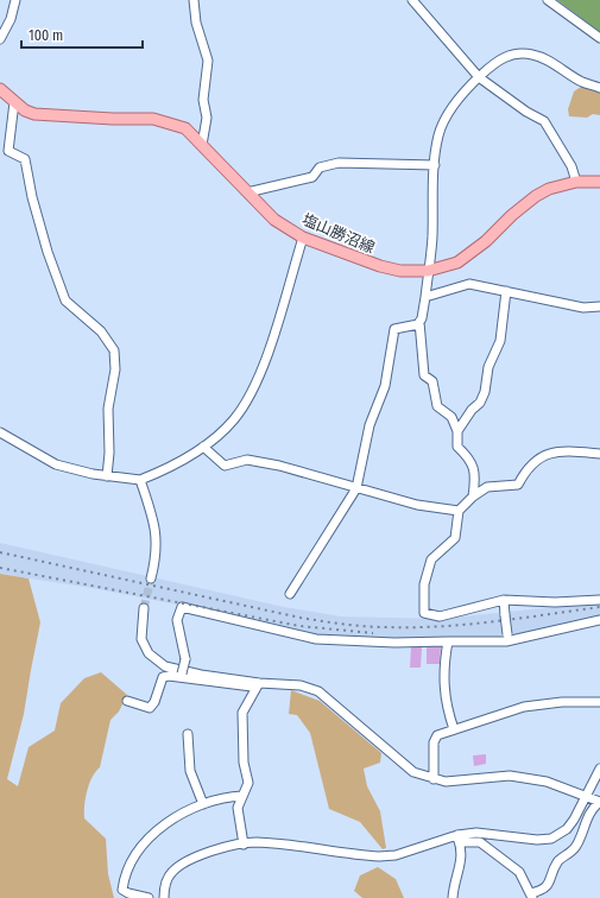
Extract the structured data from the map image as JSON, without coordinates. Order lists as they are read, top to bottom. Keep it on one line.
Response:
{"streets":{"main road":["塩山勝沼線"]},"scale_bar":"100 m"}
